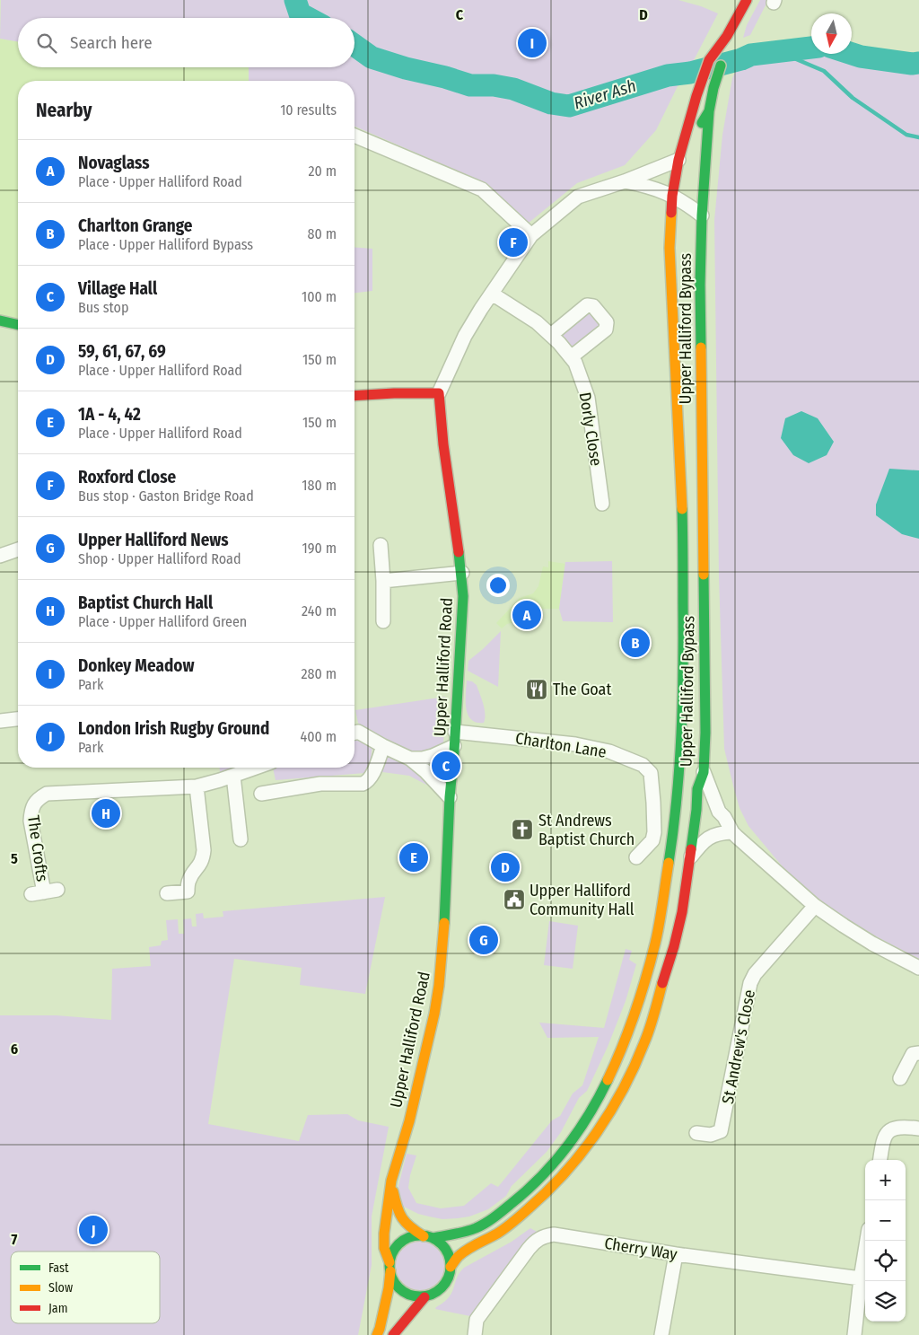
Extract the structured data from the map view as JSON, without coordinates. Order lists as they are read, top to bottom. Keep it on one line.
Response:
{"streets":{"main road":["Upper Halliford Bypass","Upper Halliford Road"],"street":["Dorly Close","Charlton Lane","The Crofts","St Andrew's Close","Cherry Way"]},"crossings":[["Upper Halliford Bypass","Upper Halliford Road"],["Upper Halliford Road","Charlton Lane"]],"water":["River Ash"],"places":{"restaurant":["The Goat"],"church":["St Andrews Baptist Church"],"public building":["Upper Halliford Community Hall"]},"legend":["Fast","Slow","Jam"],"north":"bottom","page":{"search":"Search here","pins":["I","F","A","B","C","H","E","D","G","J"],"heading":["Nearby","10 results"],"list":[{"mark":"A","name":"Novaglass","note":"Place · Upper Halliford Road","value":"20 m"},{"mark":"B","name":"Charlton Grange","note":"Place · Upper Halliford Bypass","value":"80 m"},{"mark":"C","name":"Village Hall","note":"Bus stop","value":"100 m"},{"mark":"D","name":"59, 61, 67, 69","note":"Place · Upper Halliford Road","value":"150 m"},{"mark":"E","name":"1A - 4, 42","note":"Place · Upper Halliford Road","value":"150 m"},{"mark":"F","name":"Roxford Close","note":"Bus stop · Gaston Bridge Road","value":"180 m"},{"mark":"G","name":"Upper Halliford News","note":"Shop · Upper Halliford Road","value":"190 m"},{"mark":"H","name":"Baptist Church Hall","note":"Place · Upper Halliford Green","value":"240 m"},{"mark":"I","name":"Donkey Meadow","note":"Park","value":"280 m"},{"mark":"J","name":"London Irish Rugby Ground","note":"Park","value":"400 m"}],"map_buttons":["+","−"]},"grid":{"columns":["C","D"],"rows":["5","6","7"]}}
